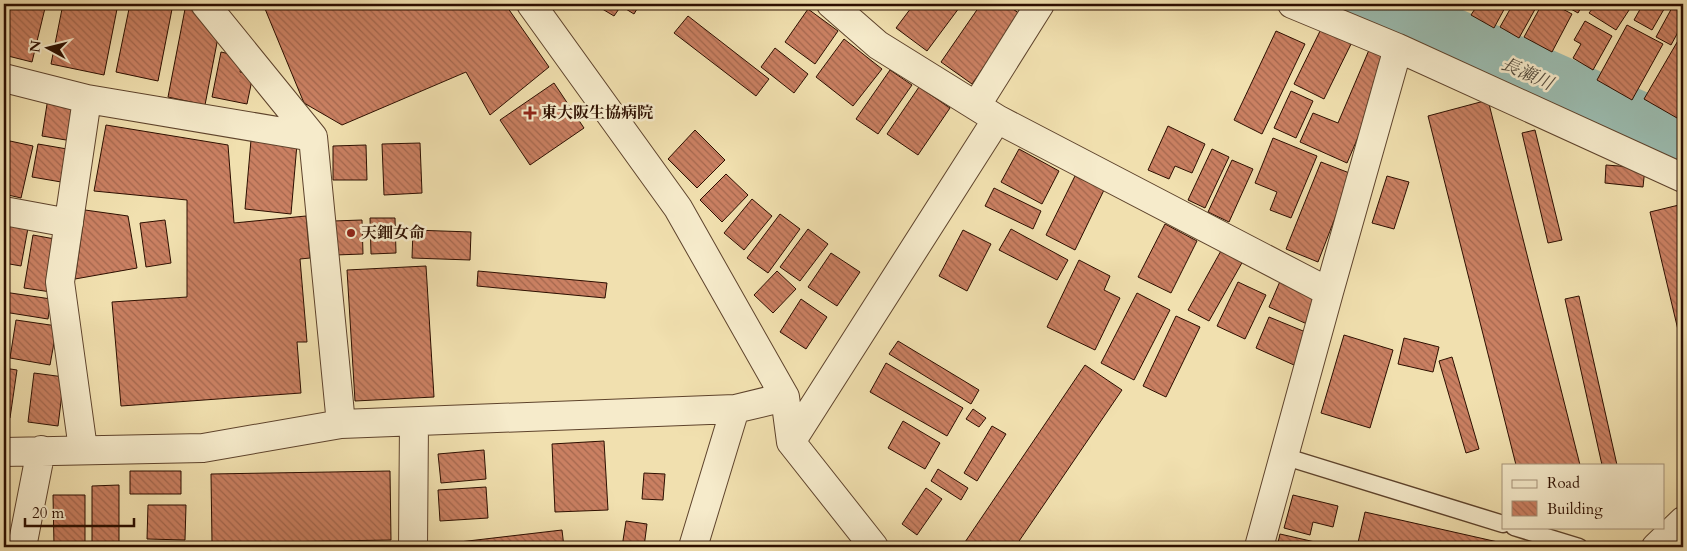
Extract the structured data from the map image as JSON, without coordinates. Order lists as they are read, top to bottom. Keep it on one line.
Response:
{"water":["長瀬川"],"places":{"health":["東大阪生協病院"],"other":["天鈿女命"]},"legend":["Road","Building"],"scale_bar":"20 m","north":"left"}
